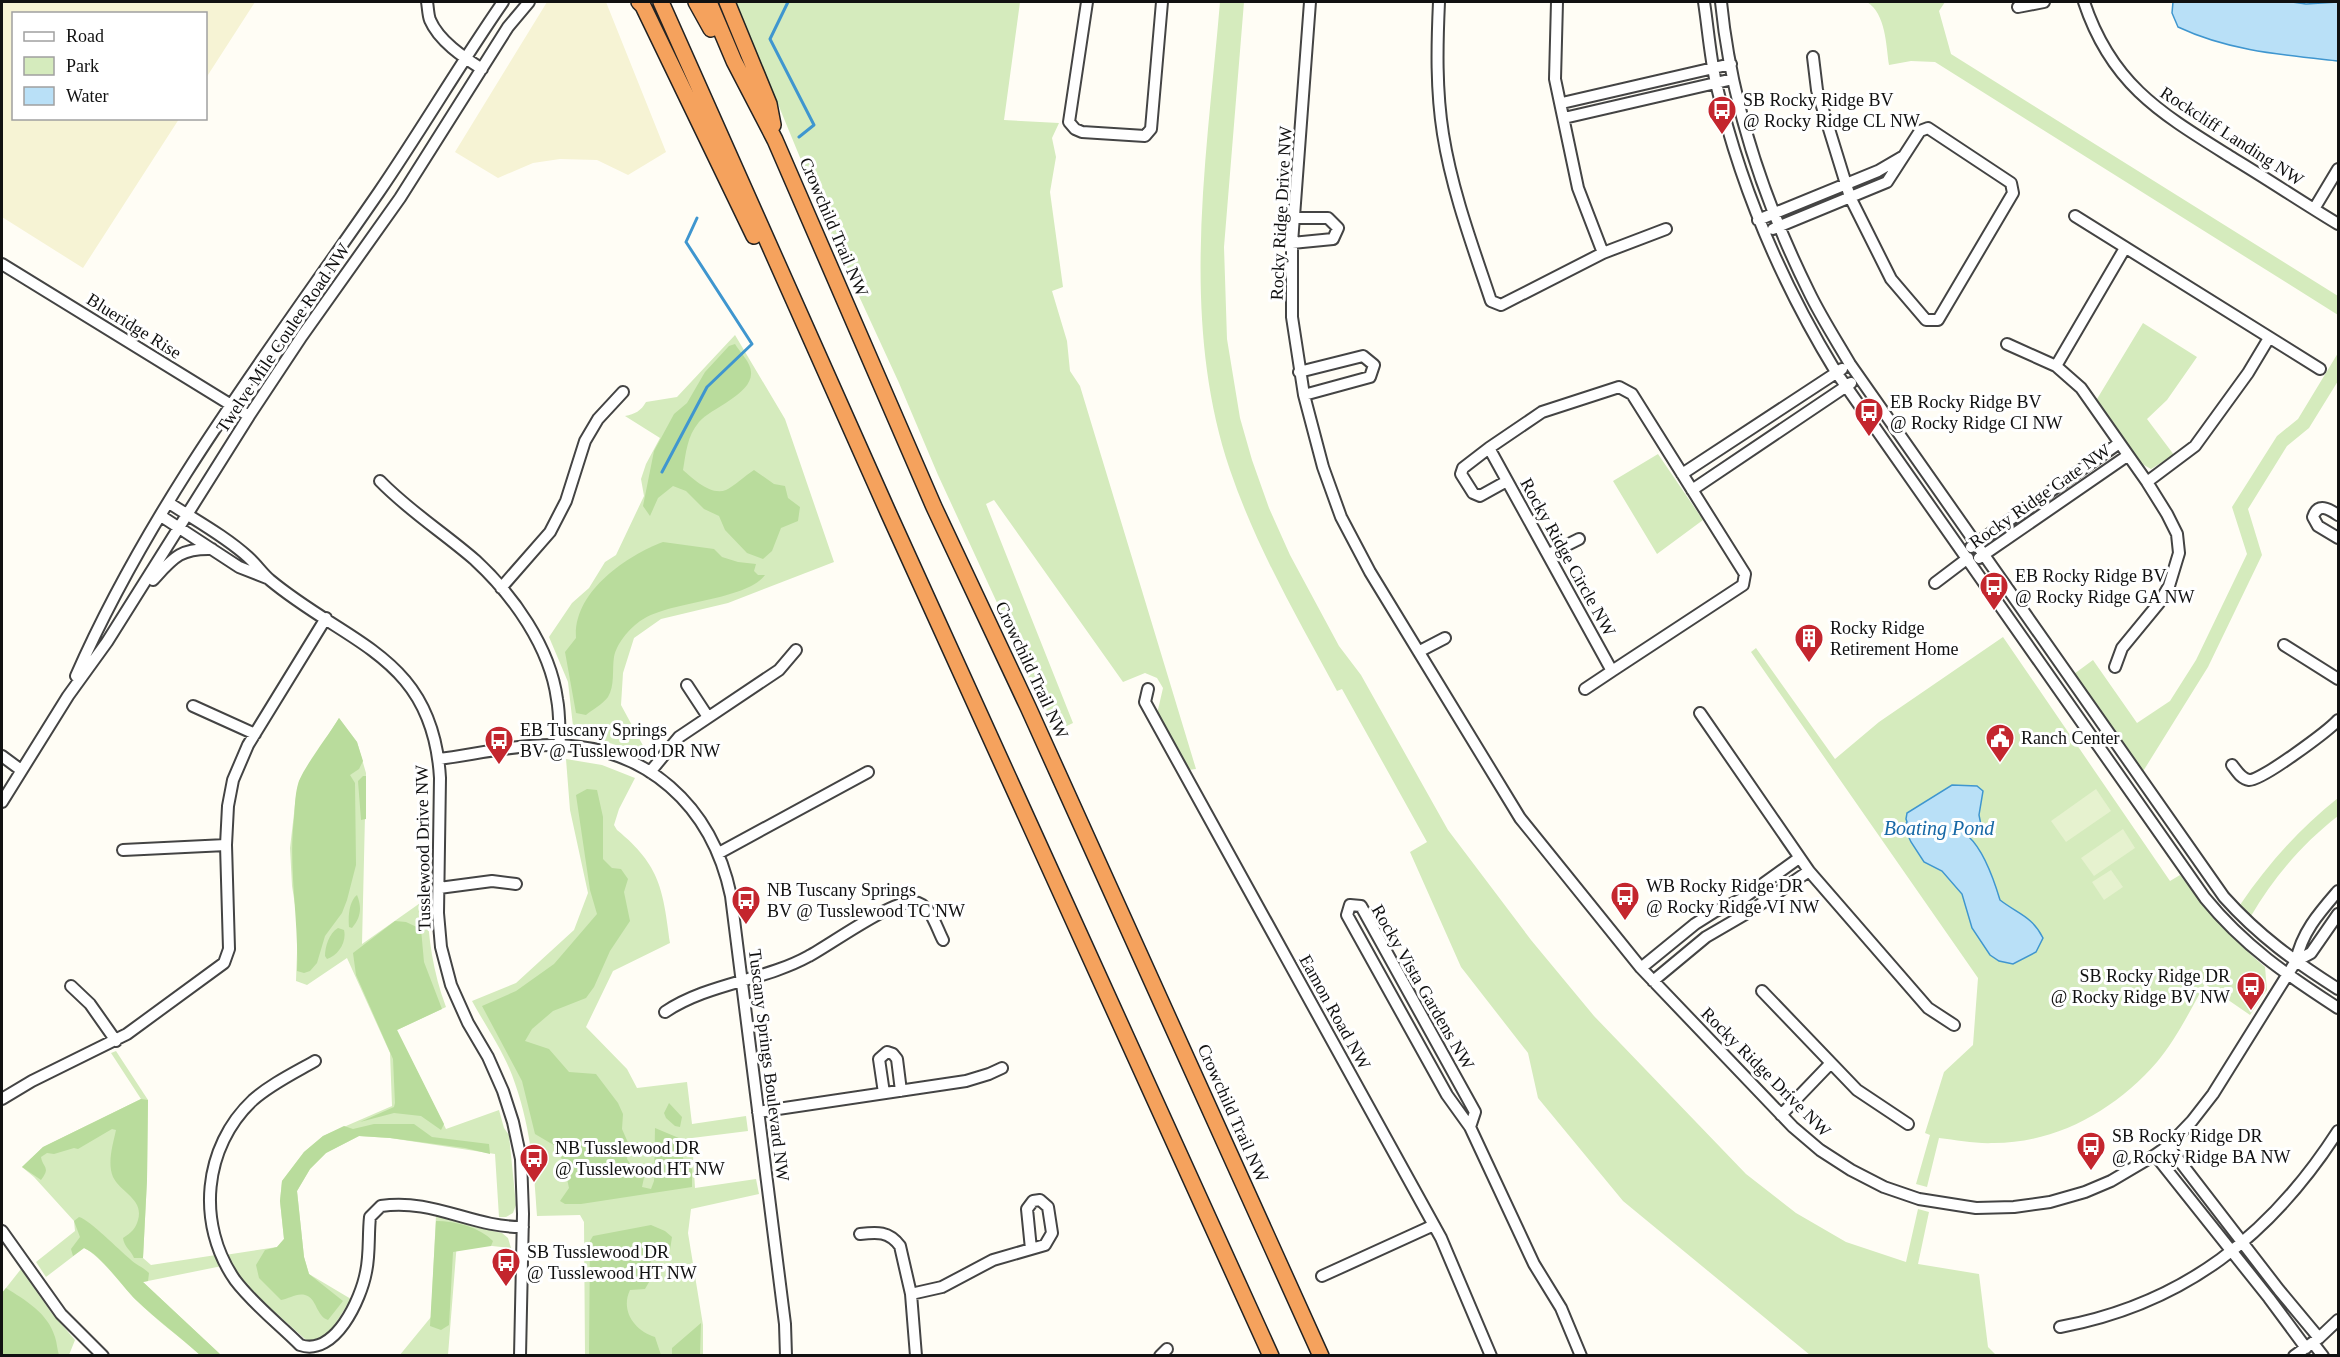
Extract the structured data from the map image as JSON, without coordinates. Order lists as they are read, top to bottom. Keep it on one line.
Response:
{"streets":{"highway":["Crowchild Trail NW"],"street":["Rockcliff Landing NW","Rocky Ridge Drive NW","Blueridge Rise","Twelve Mile Coulee Road NW","Rocky Ridge Gate NW","Rocky Ridge Circle NW","Tusslewood Drive NW","Rocky Vista Gardens NW","Eamon Road NW","Tuscany Springs Boulevard NW"]},"crossings":[["Blueridge Rise","Twelve Mile Coulee Road NW"],["Twelve Mile Coulee Road NW","Tusslewood Drive NW"],["Tusslewood Drive NW","Tuscany Springs Boulevard NW"]],"water":["Boating Pond"],"places":{"bus stop":["SB Rocky Ridge BV @ Rocky Ridge CL NW","EB Rocky Ridge BV @ Rocky Ridge CI NW","EB Rocky Ridge BV @ Rocky Ridge GA NW","EB Tuscany Springs BV @ Tusslewood DR NW","WB Rocky Ridge DR @ Rocky Ridge VI NW","NB Tuscany Springs BV @ Tusslewood TC NW","SB Rocky Ridge DR @ Rocky Ridge BV NW","SB Rocky Ridge DR @ Rocky Ridge BA NW","NB Tusslewood DR @ Tusslewood HT NW","SB Tusslewood DR @ Tusslewood HT NW"],"building":["Rocky Ridge Retirement Home"],"public building":["Ranch Center"]},"legend":["Road","Park","Water"]}
